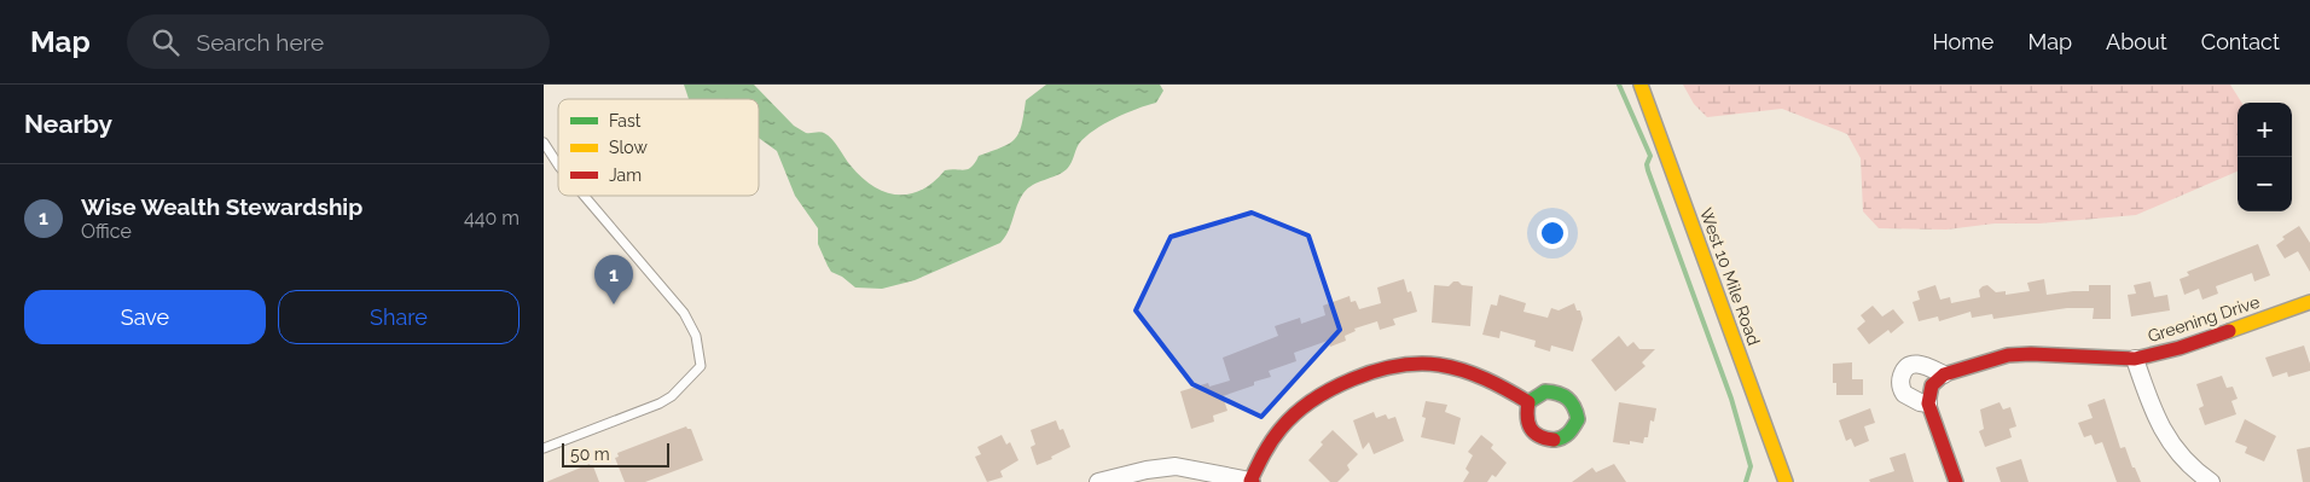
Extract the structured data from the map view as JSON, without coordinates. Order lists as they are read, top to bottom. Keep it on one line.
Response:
{"streets":{"street":["West 10 Mile Road","Greening Drive"]},"legend":["Fast","Slow","Jam"],"scale_bar":"50 m","page":{"header":"Map","search":"Search here","nav":["Home","Map","About","Contact"],"heading":"Nearby","map_buttons":["+","−"],"list":[{"mark":"1","name":"Wise Wealth Stewardship","note":"Office","value":"440 m"}],"pins":"1","buttons":["Save","Share"],"scale":"50 m"}}
